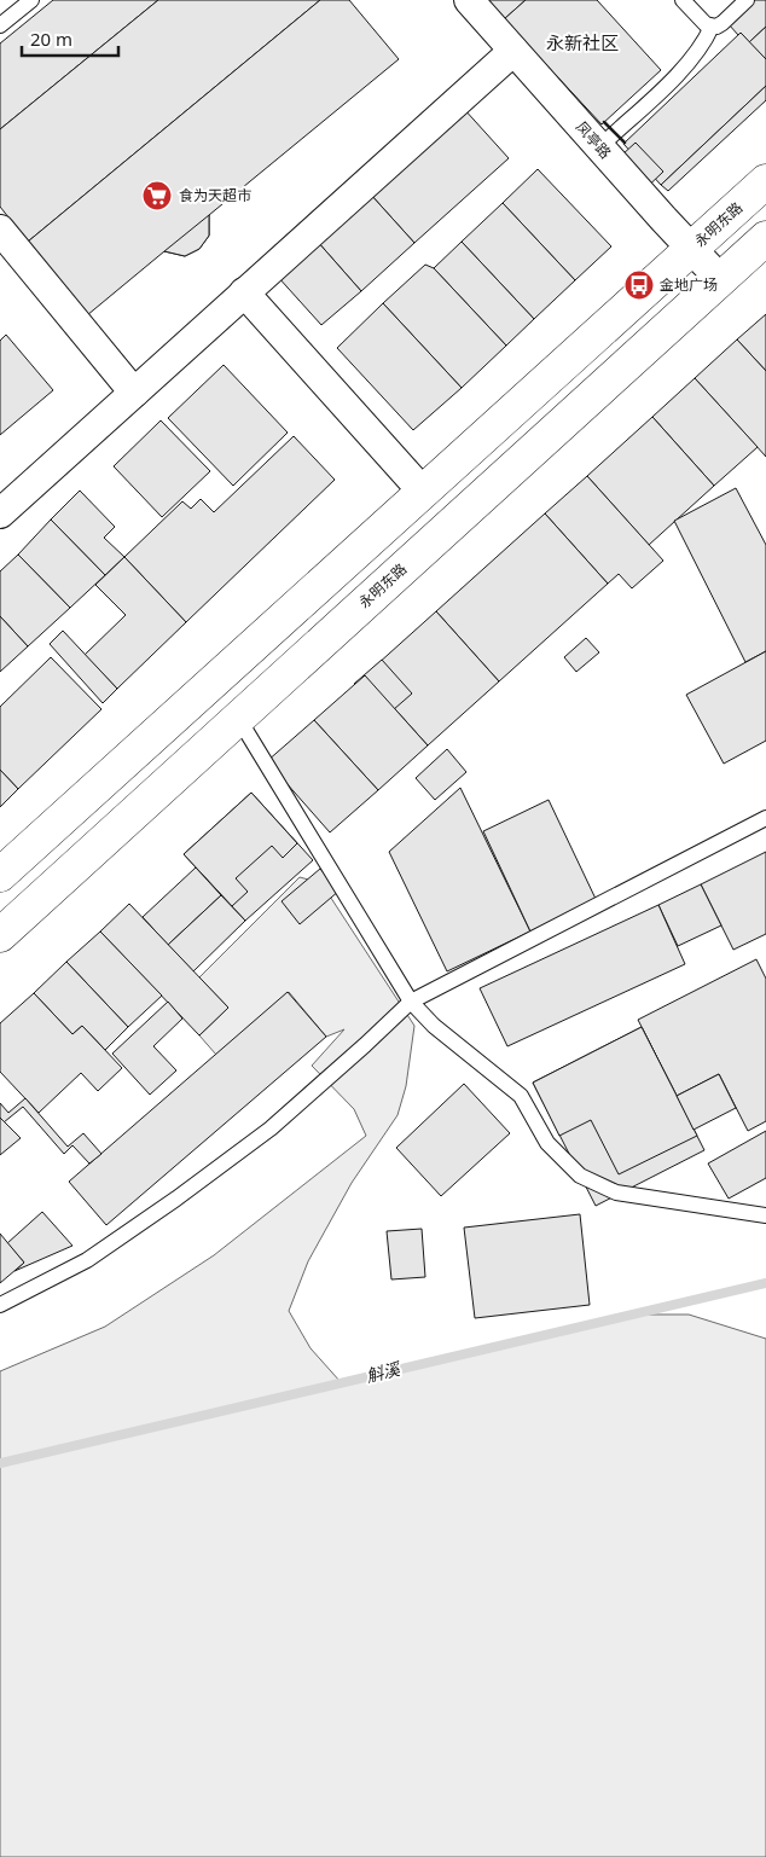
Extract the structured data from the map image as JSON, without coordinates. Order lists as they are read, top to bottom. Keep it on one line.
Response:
{"streets":{"main road":["永明东路"],"street":["凤亭路"]},"crossings":[["凤亭路","永明东路"]],"districts":["永新社区"],"water":["斛溪"],"places":{"supermarket":["食为天超市"],"bus stop":["金地广场"]},"scale_bar":"20 m"}
